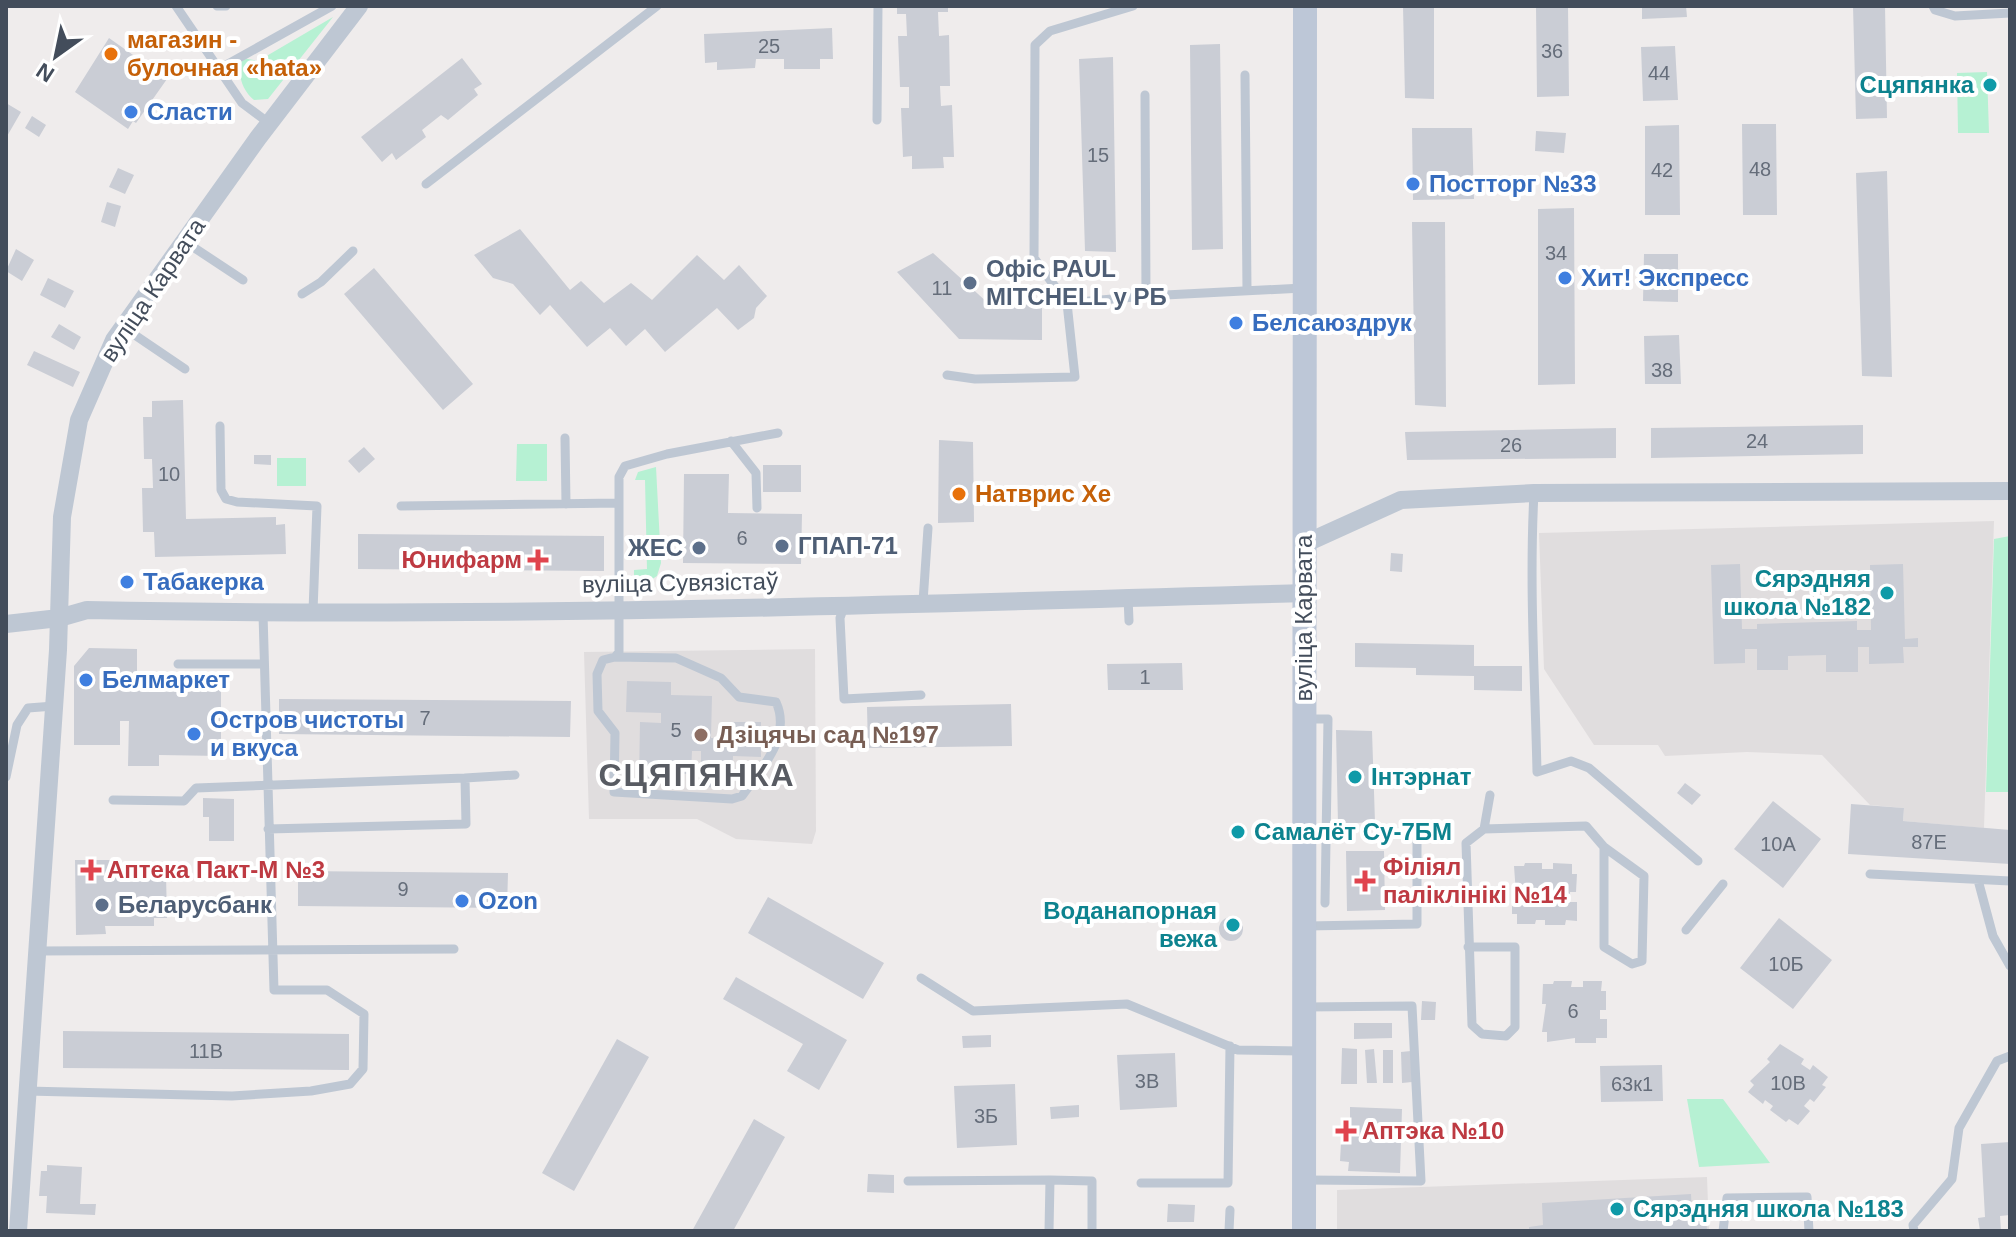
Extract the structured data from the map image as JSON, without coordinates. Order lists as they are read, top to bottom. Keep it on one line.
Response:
{"streets":{"street":["вуліца Карвата","вуліца Сувязістаў"]},"crossings":[["вуліца Карвата","вуліца Сувязістаў"]],"districts":["СЦЯПЯНКА"],"places":{"other":["магазин - булочная «hata»","Сцяпянка","Сласти","Постторг №33","Хит! Экспресс","Офіс PAUL MITCHELL у РБ","Белсаюздрук","Натврис Хе","ГПАП-71","ЖЕС","Табакерка","Сярэдняя школа №182","Белмаркет","Остров чистоты и вкуса","Дзіцячы сад №197","Інтэрнат","Самалёт Су-7БМ","Ozon","Беларусбанк","Воданапорная вежа","Сярэдняя школа №183"],"health":["Юнифарм","Аптека Пакт-М №3","Філіял паліклінікі №14","Аптэка №10"]},"house_numbers":["25","36","44","15","48","42","34","11","38","24","26","10","6","1","7","5","87Е","10А","9","10Б","6","11В","3В","10В","63к1","3Б"],"north":"bottom left"}
